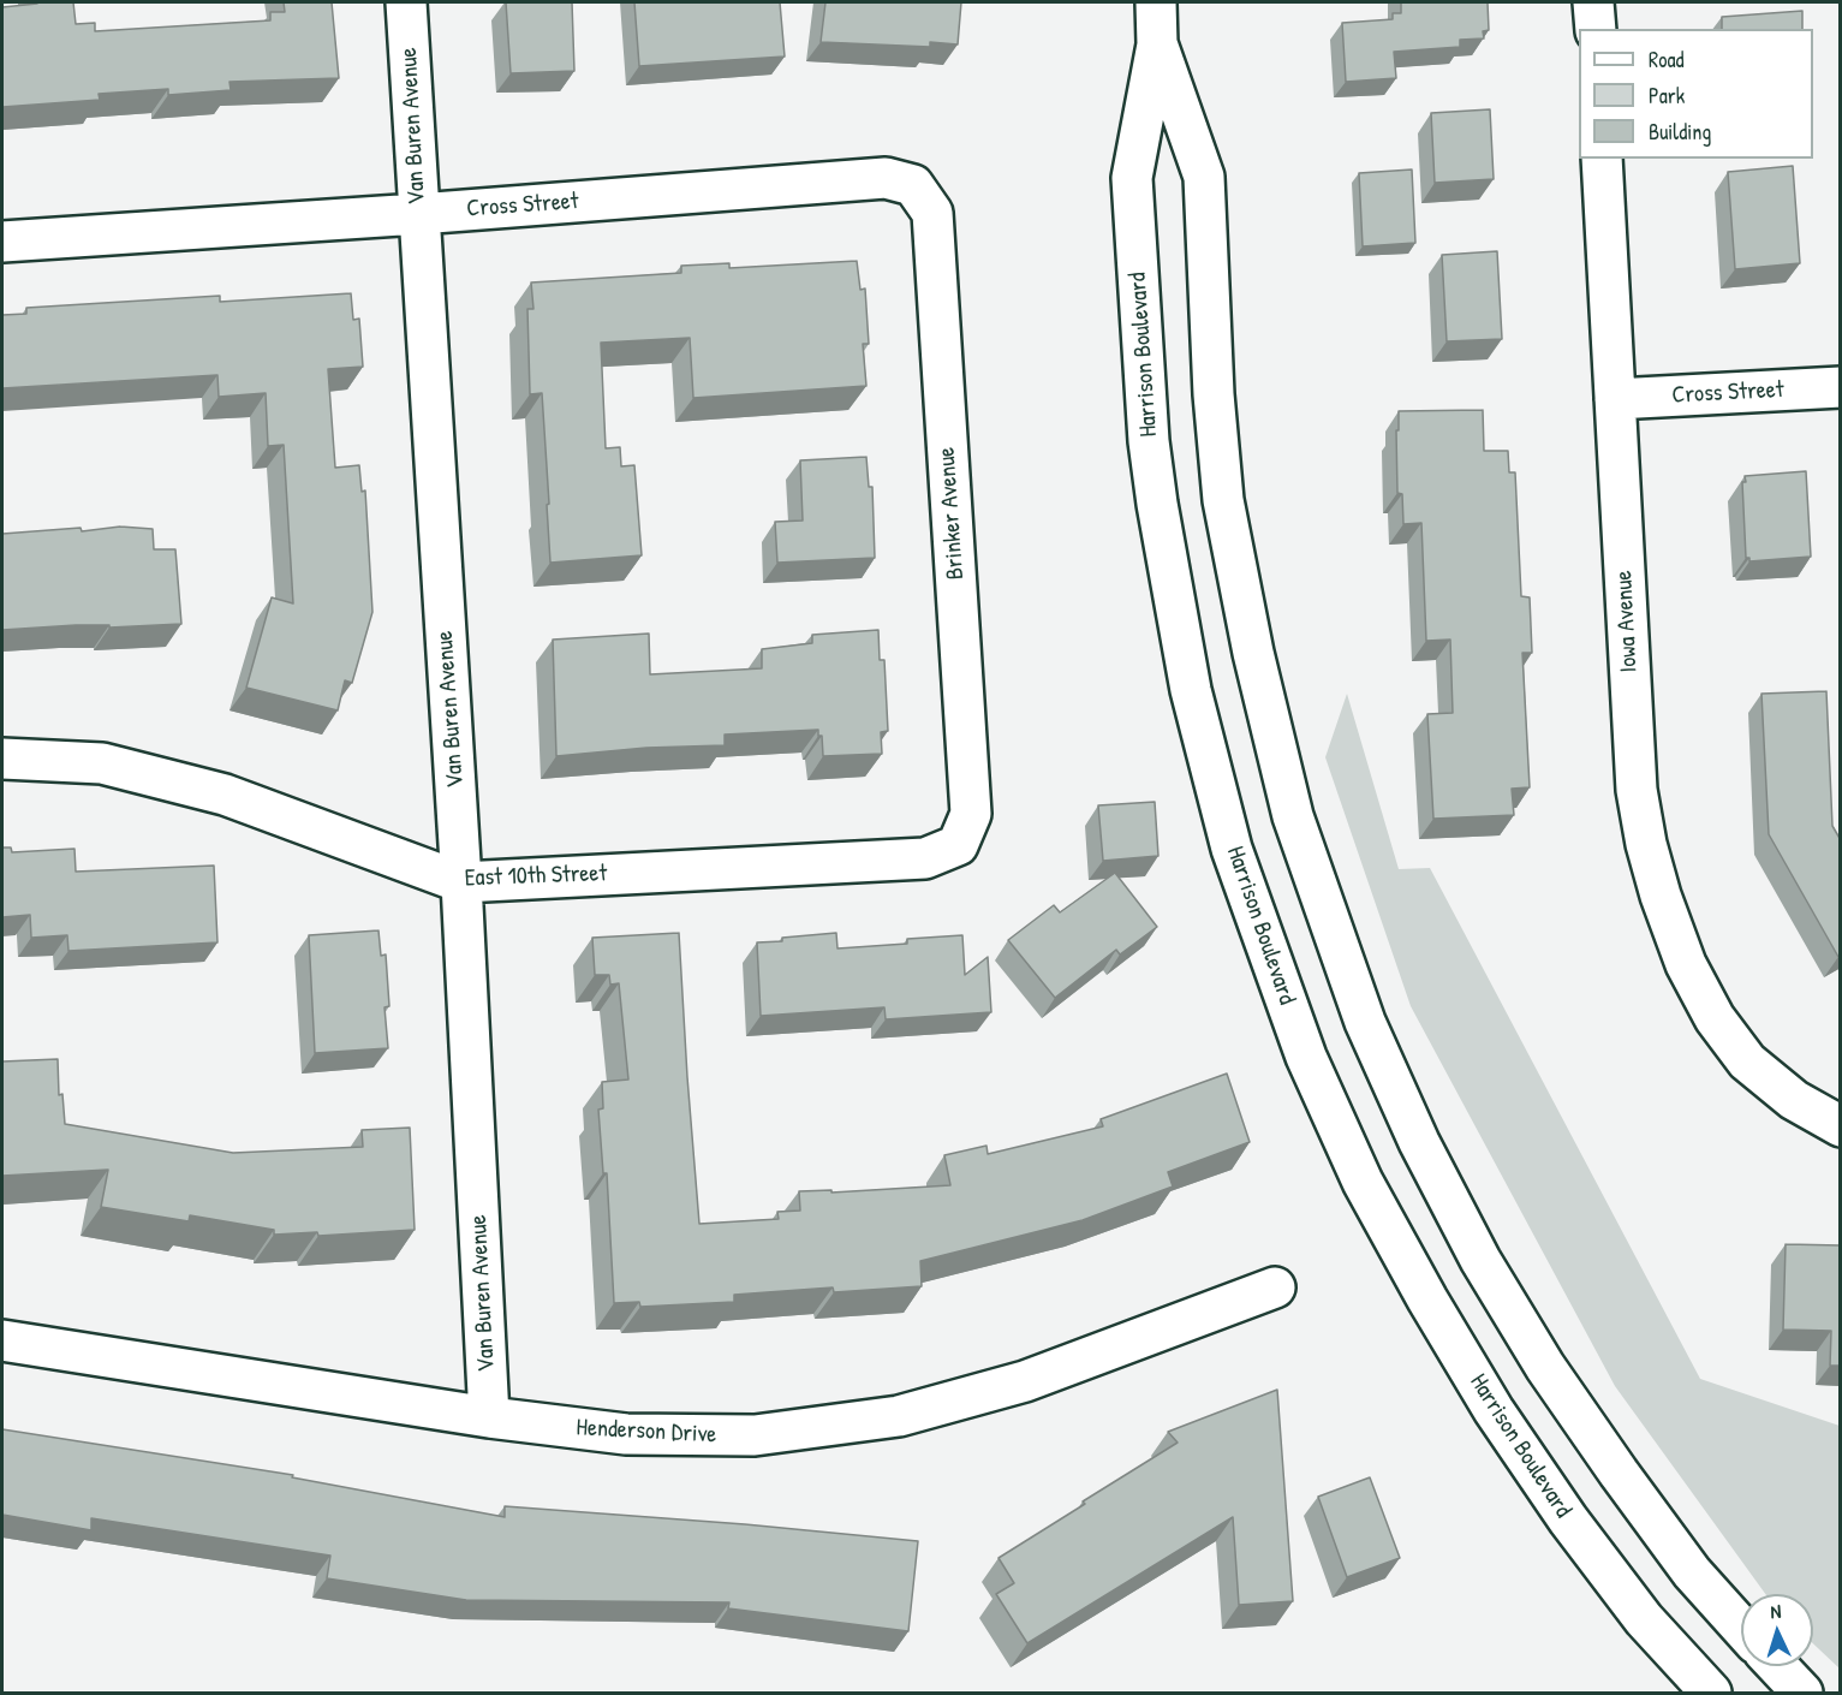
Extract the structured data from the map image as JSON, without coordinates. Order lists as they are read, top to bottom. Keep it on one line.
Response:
{"streets":{"street":["Van Buren Avenue","Cross Street","Harrison Boulevard","Brinker Avenue","Iowa Avenue","East 10th Street","Henderson Drive"]},"crossings":[["Van Buren Avenue","Cross Street"],["Van Buren Avenue","East 10th Street"],["Van Buren Avenue","Henderson Drive"],["Cross Street","Brinker Avenue"],["Cross Street","Iowa Avenue"],["Brinker Avenue","East 10th Street"]],"legend":["Road","Park","Building"],"north":"top"}
